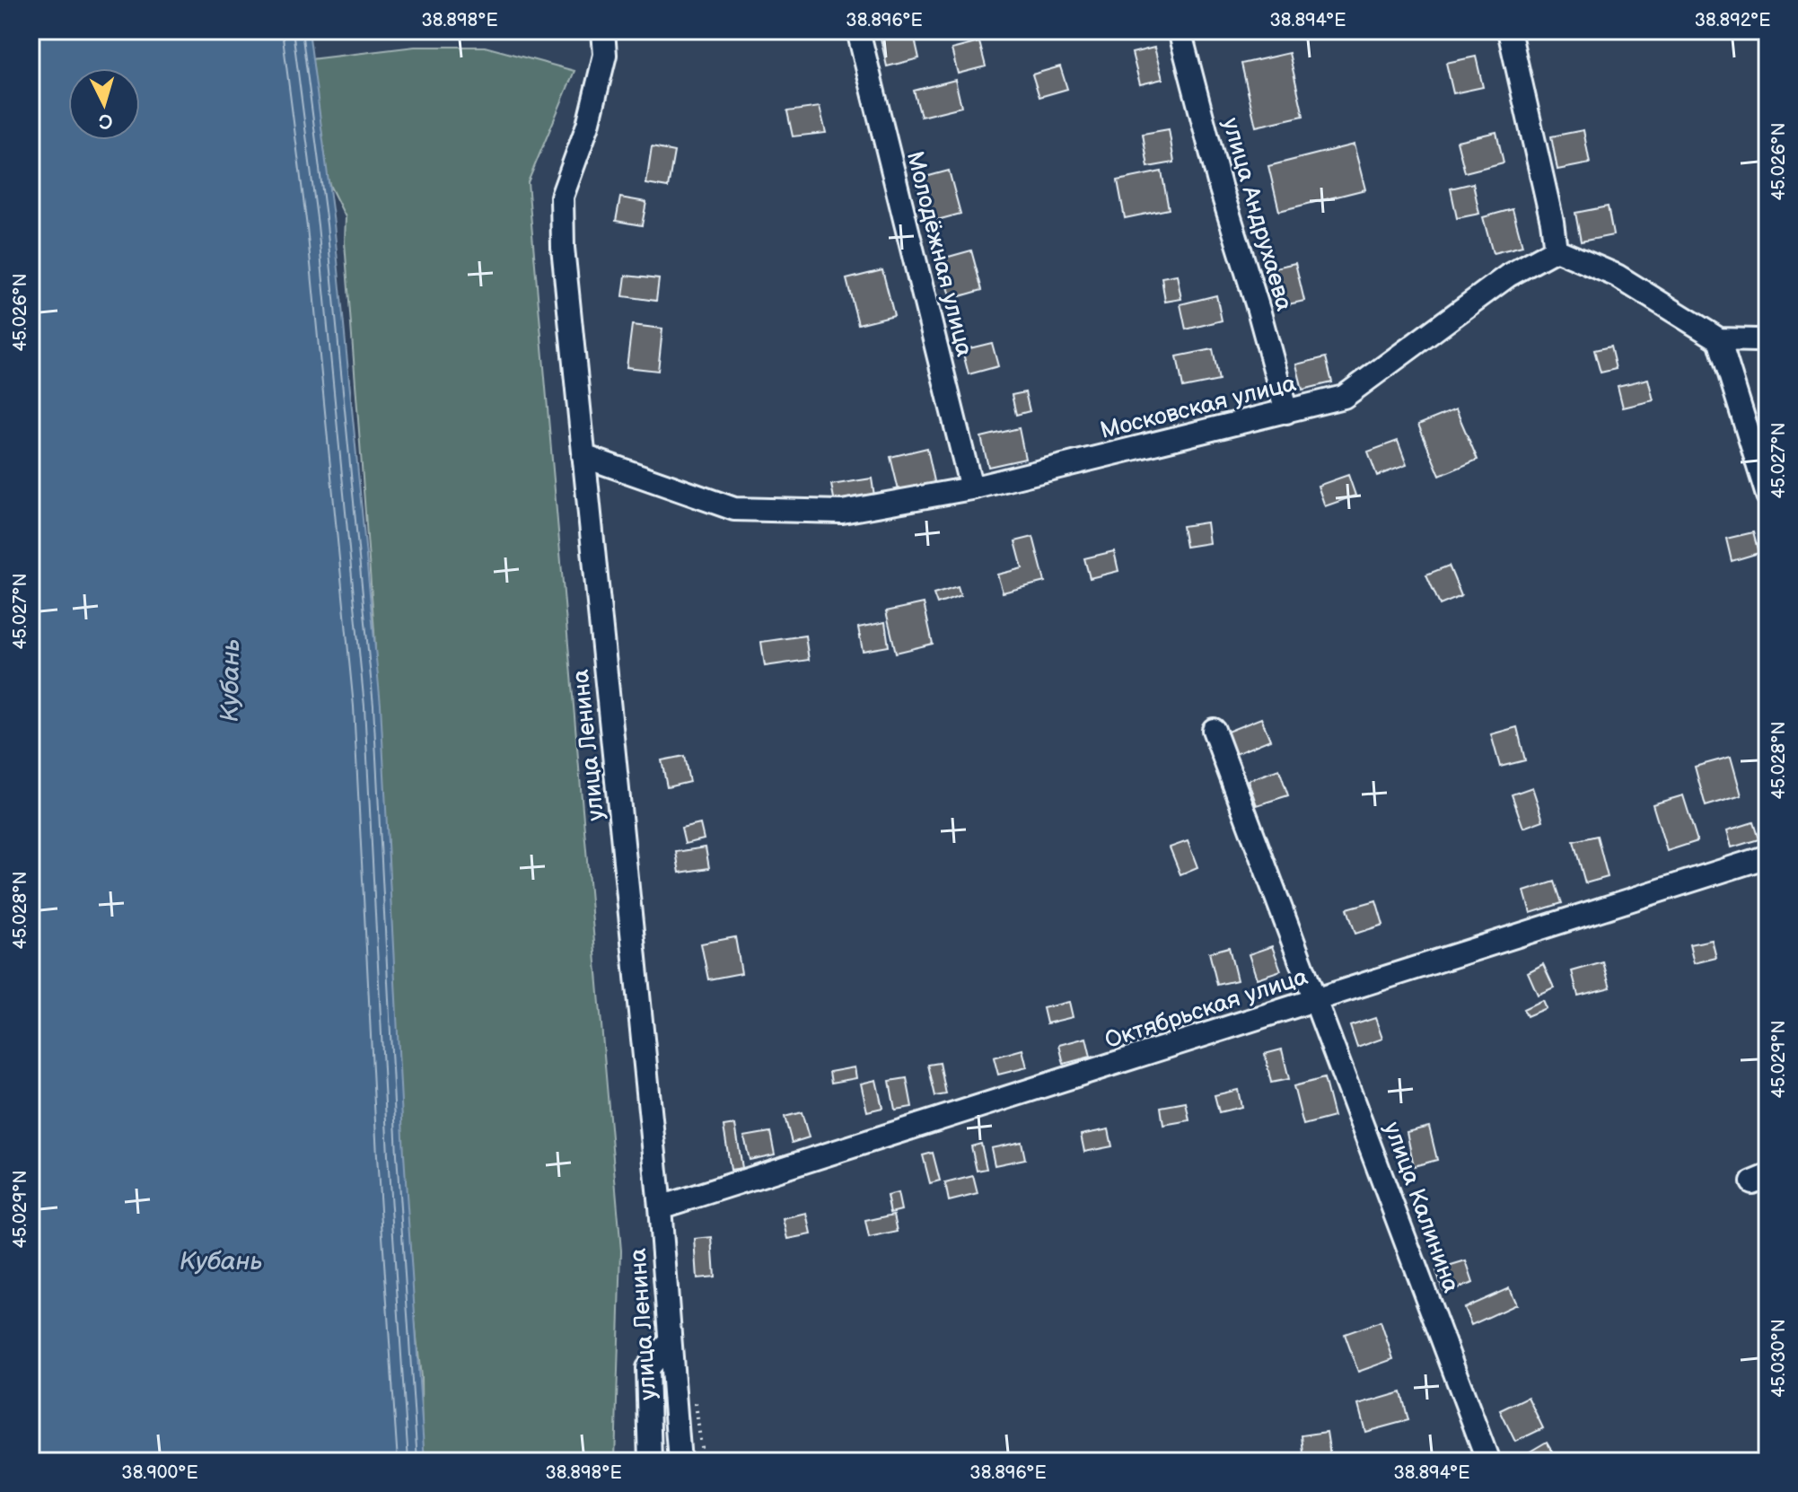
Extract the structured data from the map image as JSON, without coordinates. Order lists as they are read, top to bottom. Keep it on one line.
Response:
{"streets":{"street":["улица Андрухаева","Молодёжная улица","Московская улица","улица Ленина","Октябрьская улица","улица Калинина"]},"crossings":[["улица Андрухаева","Московская улица"],["Молодёжная улица","Московская улица"],["Московская улица","улица Ленина"],["улица Ленина","Октябрьская улица"],["Октябрьская улица","улица Калинина"]],"water":["Кубань"],"north":"bottom","coordinates":["38.898°E","38.896°E","38.894°E","38.892°E","45.026°N","45.027°N","45.028°N","45.029°N","45.030°N","38.900°E"]}
